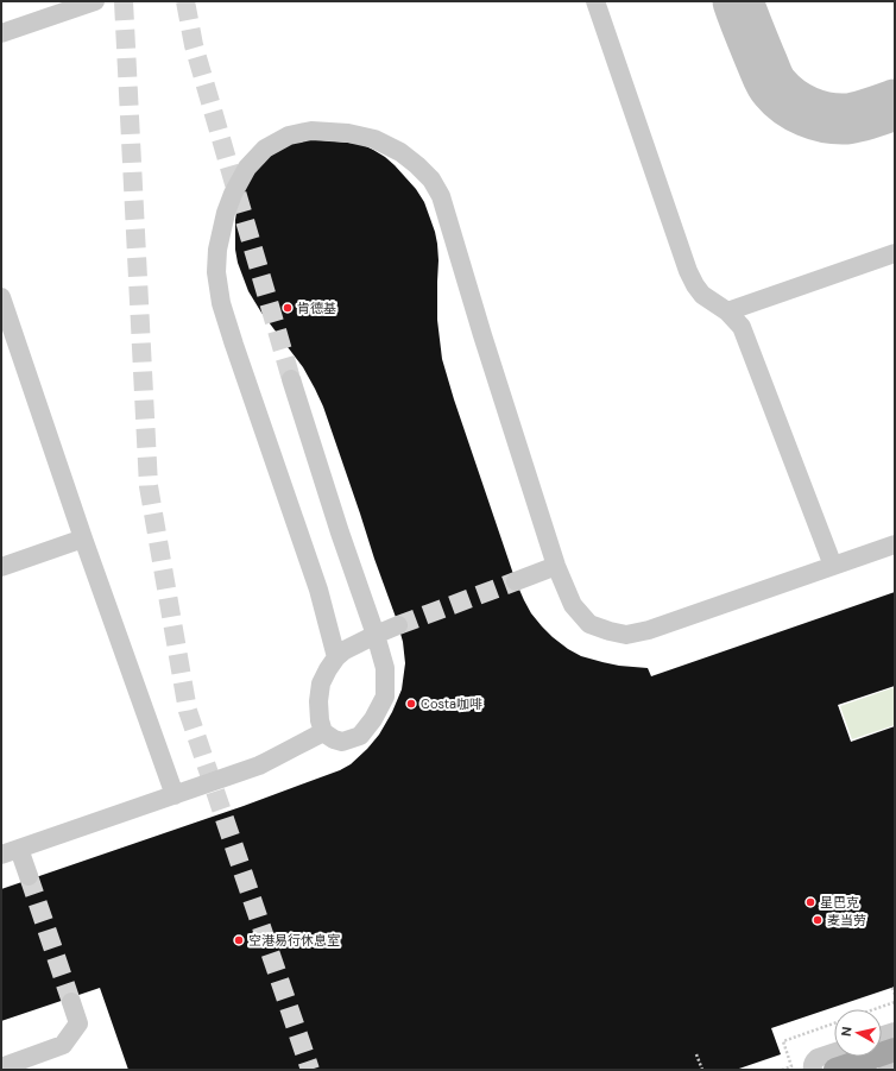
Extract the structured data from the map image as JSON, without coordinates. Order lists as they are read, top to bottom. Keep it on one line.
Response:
{"places":["肯德基","Costa咖啡","星巴克","麦当劳","空港易行休息室"],"north":"left"}
